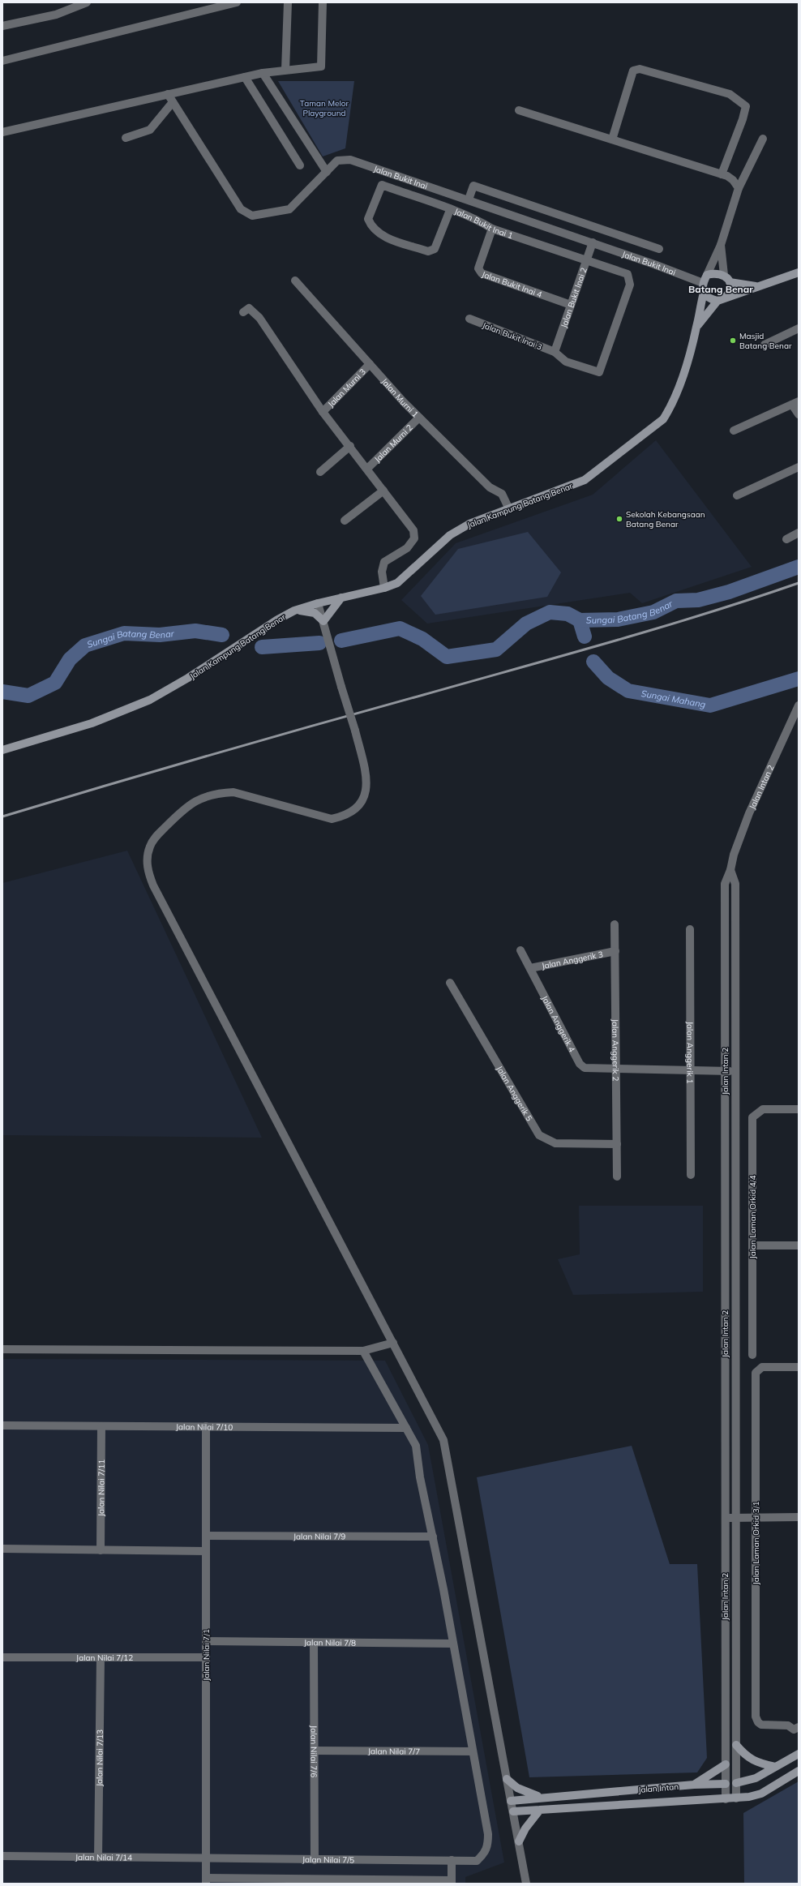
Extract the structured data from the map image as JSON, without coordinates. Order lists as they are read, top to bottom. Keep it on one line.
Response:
{"streets":{"street":["Jalan Bukit Inai","Jalan Bukit Inai 1","Jalan Bukit Inai 4","Jalan Bukit Inai 2","Jalan Bukit Inai 3","Jalan Murni 3","Jalan Murni 1","Jalan Murni 2","Jalan Kampung Batang Benar","Jalan Intan 2","Jalan Anggerik 3","Jalan Anggerik 4","Jalan Anggerik 2","Jalan Anggerik 1","Jalan Anggerik 5","Jalan Laman Orkid 4/4","Jalan Nilai 7/10","Jalan Nilai 7/11","Jalan Nilai 7/9","Jalan Laman Orkid 3/1","Jalan Nilai 7/8","Jalan Nilai 7/1","Jalan Nilai 7/12","Jalan Nilai 7/6","Jalan Nilai 7/7","Jalan Nilai 7/13","Jalan Intan","Jalan Nilai 7/14","Jalan Nilai 7/5"]},"crossings":[["Jalan Bukit Inai","Jalan Bukit Inai 2"],["Jalan Bukit Inai 1","Jalan Bukit Inai 4"],["Jalan Bukit Inai 1","Jalan Bukit Inai 2"],["Jalan Bukit Inai 1","Jalan Bukit Inai 3"],["Jalan Bukit Inai 4","Jalan Bukit Inai 2"],["Jalan Bukit Inai 2","Jalan Bukit Inai 3"],["Jalan Murni 3","Jalan Murni 1"],["Jalan Murni 1","Jalan Murni 2"],["Jalan Murni 1","Jalan Kampung Batang Benar"],["Jalan Intan 2","Jalan Anggerik 4"],["Jalan Intan 2","Jalan Intan"],["Jalan Anggerik 3","Jalan Anggerik 4"],["Jalan Anggerik 3","Jalan Anggerik 2"],["Jalan Anggerik 4","Jalan Anggerik 2"],["Jalan Anggerik 4","Jalan Anggerik 1"],["Jalan Anggerik 2","Jalan Anggerik 5"],["Jalan Nilai 7/10","Jalan Nilai 7/11"],["Jalan Nilai 7/10","Jalan Nilai 7/1"],["Jalan Nilai 7/9","Jalan Nilai 7/1"],["Jalan Nilai 7/8","Jalan Nilai 7/1"],["Jalan Nilai 7/8","Jalan Nilai 7/6"],["Jalan Nilai 7/1","Jalan Nilai 7/12"],["Jalan Nilai 7/1","Jalan Nilai 7/14"],["Jalan Nilai 7/1","Jalan Nilai 7/5"],["Jalan Nilai 7/12","Jalan Nilai 7/13"],["Jalan Nilai 7/6","Jalan Nilai 7/7"],["Jalan Nilai 7/6","Jalan Nilai 7/5"],["Jalan Nilai 7/7","Jalan Nilai 7/5"],["Jalan Nilai 7/13","Jalan Nilai 7/14"],["Jalan Nilai 7/14","Jalan Nilai 7/5"]],"districts":["Batang Benar"],"water":["Sungai Batang Benar","Sungai Mahang"],"parks":["Taman Melor Playground"],"places":["Masjid Batang Benar","Sekolah Kebangsaan Batang Benar"]}
